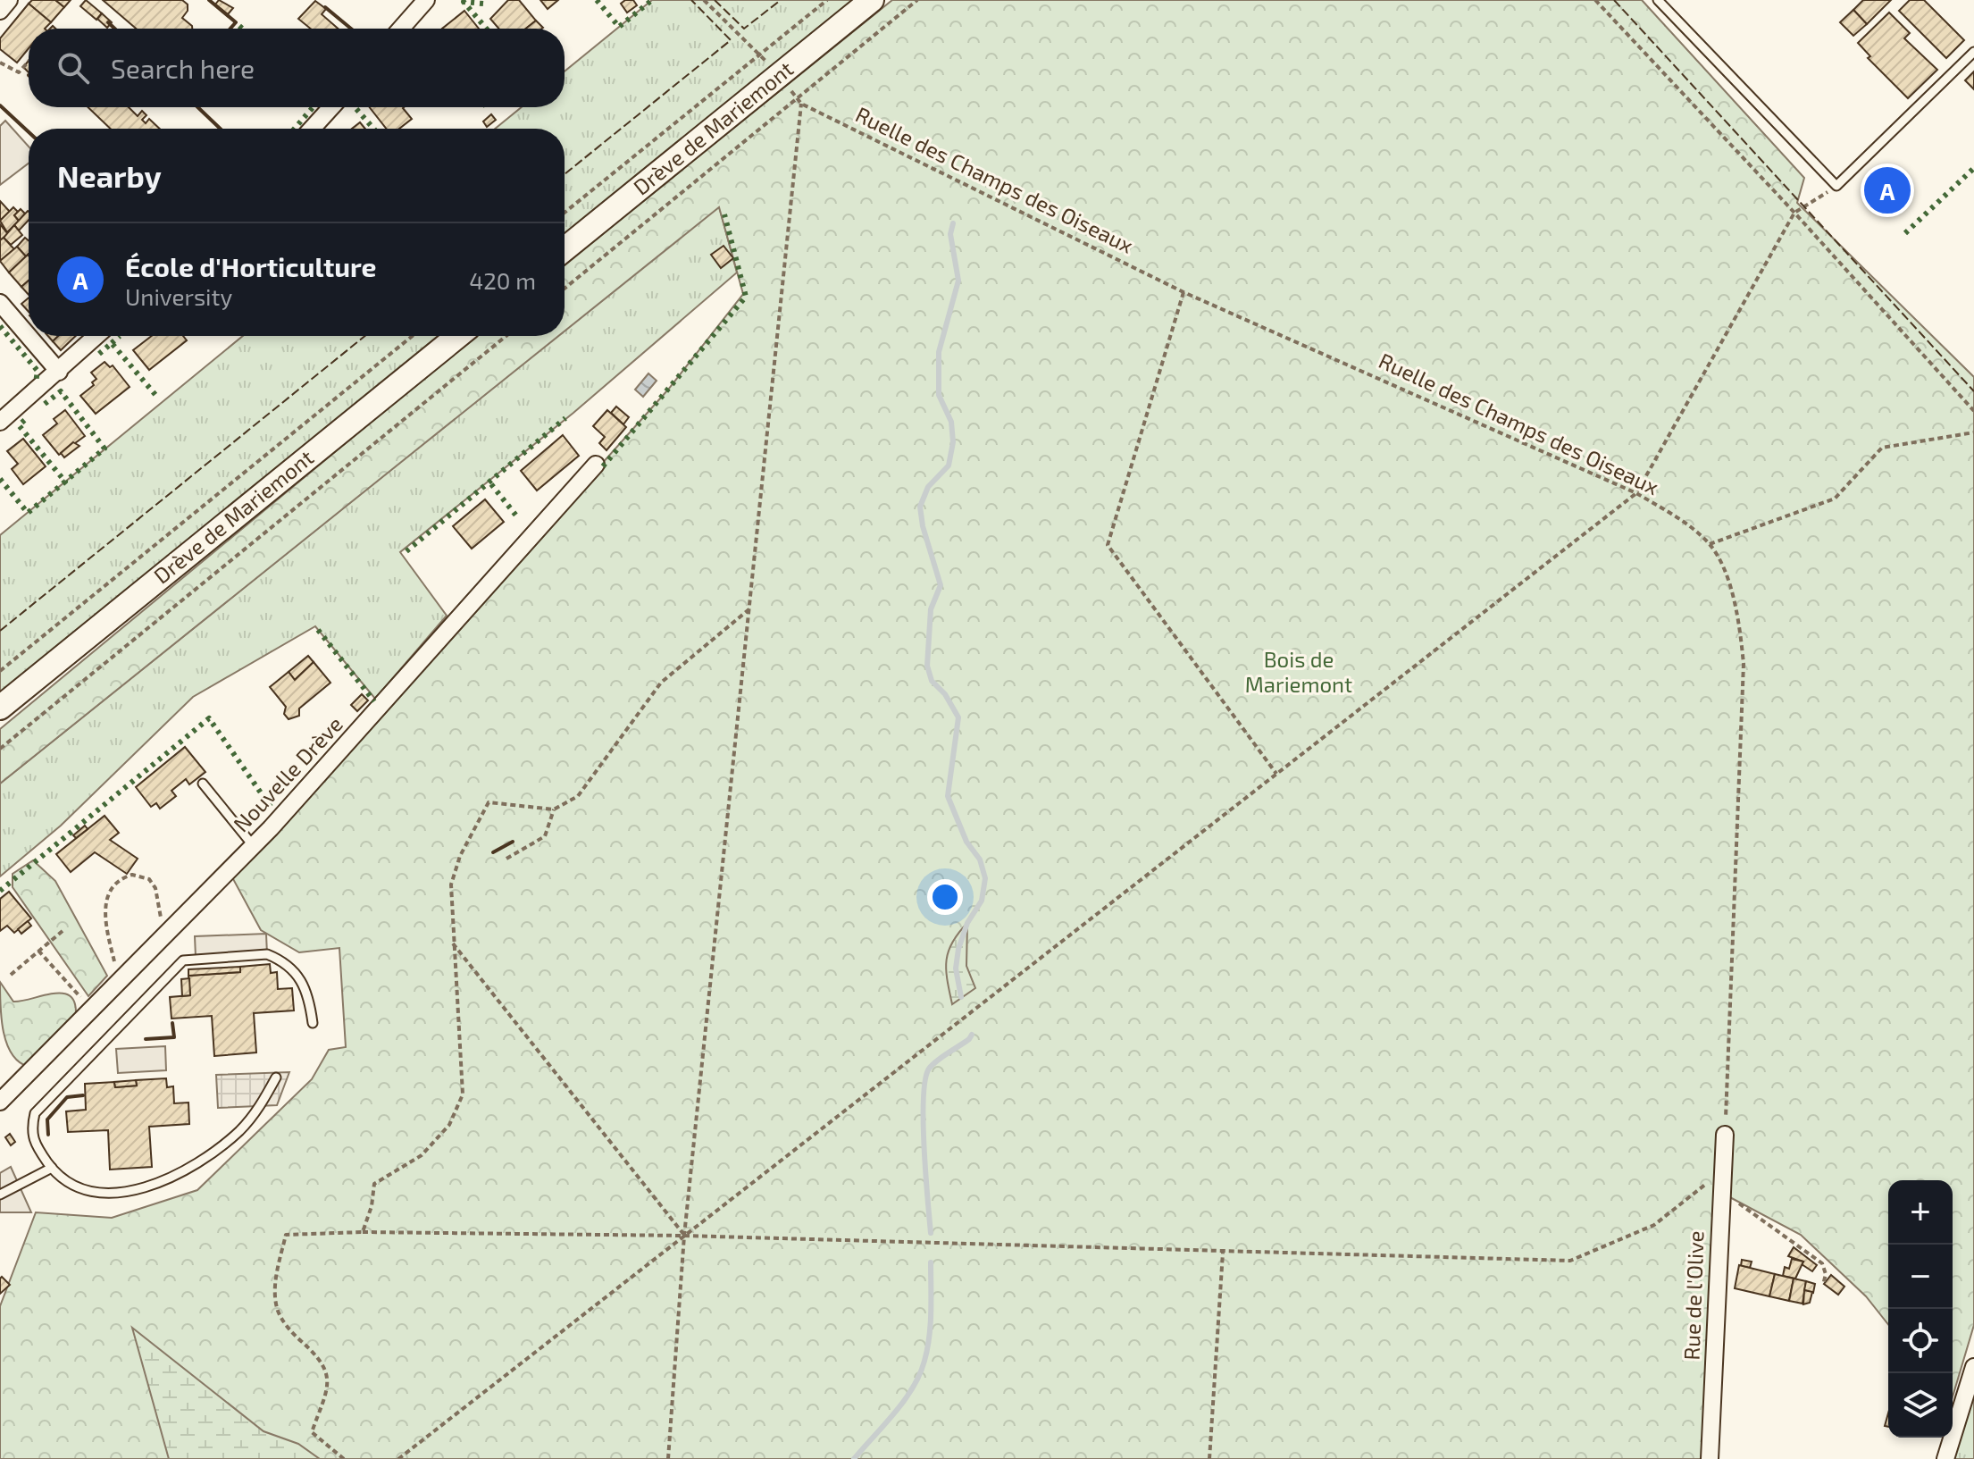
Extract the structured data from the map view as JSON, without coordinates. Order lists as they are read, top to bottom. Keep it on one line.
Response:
{"streets":{"street":["Drève de Mariemont","Nouvelle Drève","Rue de l'Olive"],"path":["Ruelle des Champs des Oiseaux"]},"crossings":[["Drève de Mariemont","Ruelle des Champs des Oiseaux"],["Ruelle des Champs des Oiseaux","Rue de l'Olive"]],"parks":["Bois de Mariemont"],"page":{"search":"Search here","heading":"Nearby","pins":"A","list":[{"mark":"A","name":"École d'Horticulture","note":"University","value":"420 m"}],"map_buttons":["+","−"]}}
